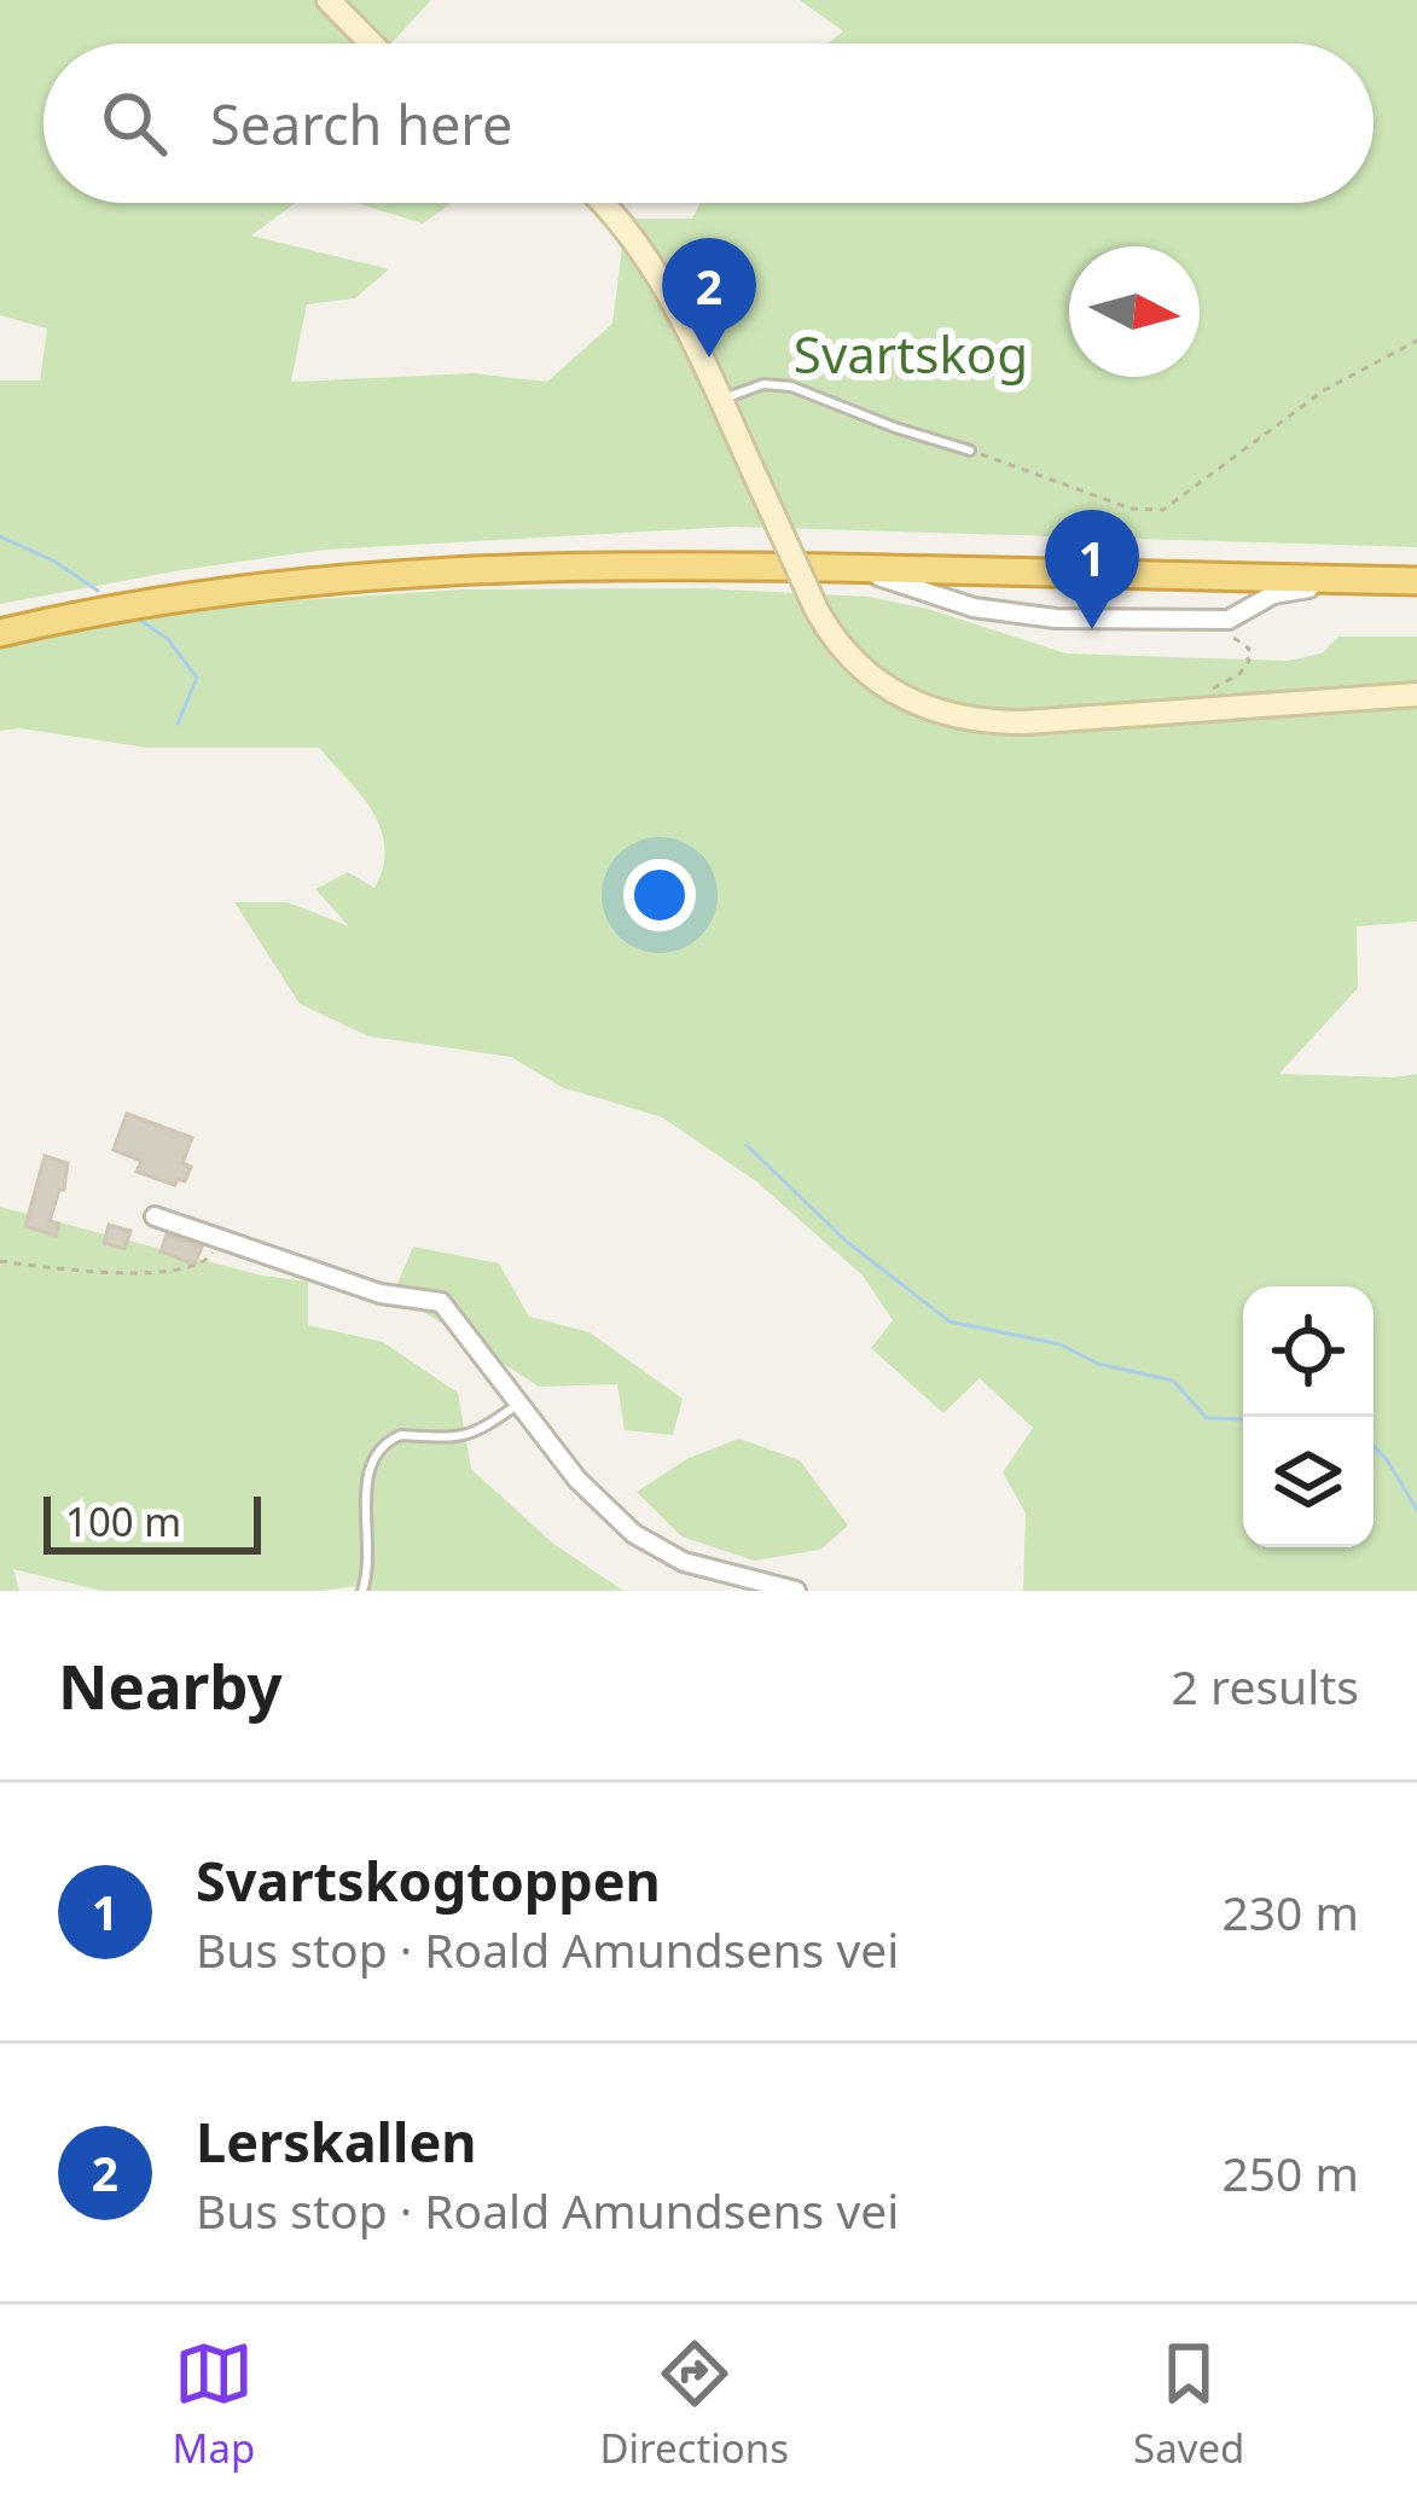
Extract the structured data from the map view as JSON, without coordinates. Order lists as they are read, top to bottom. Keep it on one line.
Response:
{"parks":["Svartskog"],"scale_bar":"100 m","north":"right","page":{"search":"Search here","pins":["2","1"],"scale":"100 m","heading":["Nearby","2 results"],"list":[{"mark":"1","name":"Svartskogtoppen","note":"Bus stop · Roald Amundsens vei","value":"230 m"},{"mark":"2","name":"Lerskallen","note":"Bus stop · Roald Amundsens vei","value":"250 m"}],"nav":["Map","Directions","Saved"]}}
